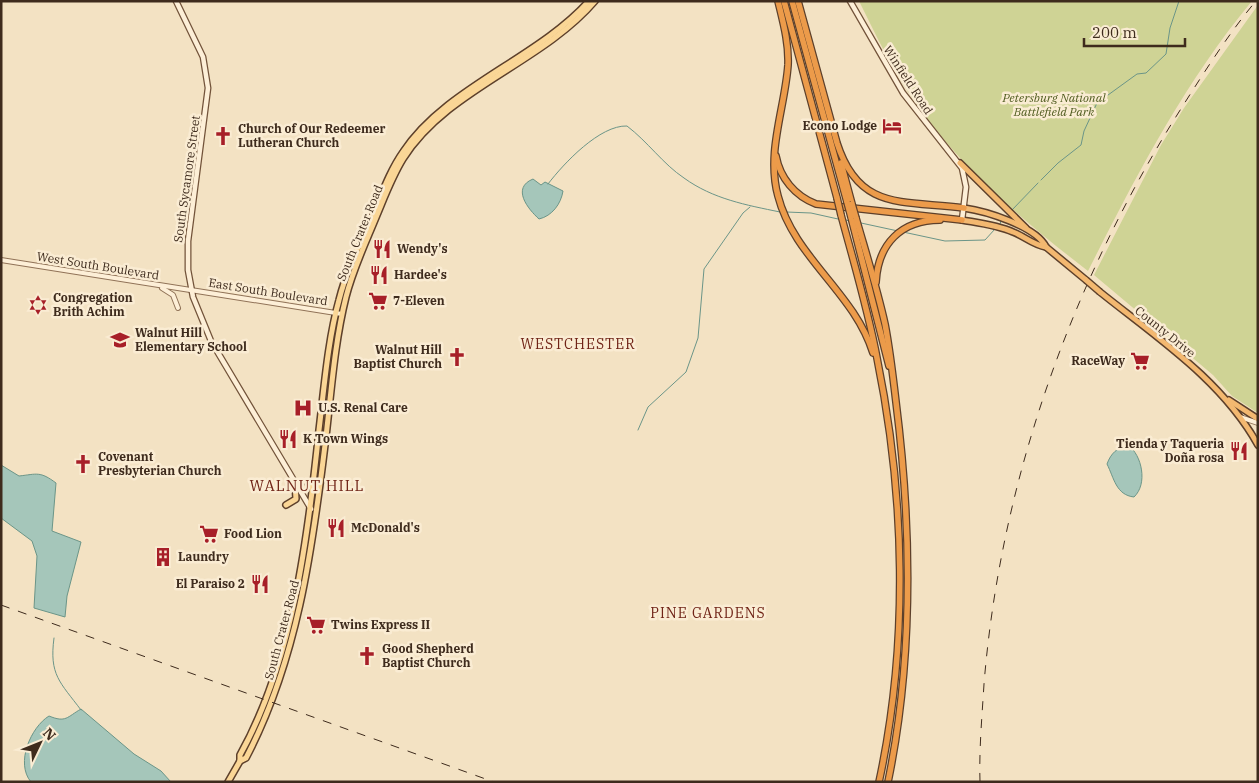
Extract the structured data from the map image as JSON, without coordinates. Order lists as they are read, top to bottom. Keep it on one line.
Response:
{"streets":{"highway":["County Drive"],"main road":["Winfield Road","South Sycamore Street","South Crater Road"],"street":["West South Boulevard","East South Boulevard"]},"crossings":[["South Sycamore Street","South Crater Road"],["South Sycamore Street","West South Boulevard"],["South Sycamore Street","East South Boulevard"],["South Crater Road","East South Boulevard"],["West South Boulevard","East South Boulevard"]],"districts":["WESTCHESTER","WALNUT HILL","PINE GARDENS"],"parks":["Petersburg National Battlefield Park"],"places":{"hotel":["Econo Lodge"],"church":["Church of Our Redeemer Lutheran Church","Walnut Hill Baptist Church","Covenant Presbyterian Church","Good Shepherd Baptist Church"],"restaurant":["Wendy's","Hardee's","K Town Wings","Tienda y Taqueria Doña rosa","McDonald's","El Paraiso 2"],"supermarket":["7-Eleven","RaceWay","Food Lion","Twins Express II"],"synagogue":["Congregation Brith Achim"],"school or university":["Walnut Hill Elementary School"],"hospital":["U.S. Renal Care"],"building":["Laundry"]},"scale_bar":"200 m","north":"top right"}
